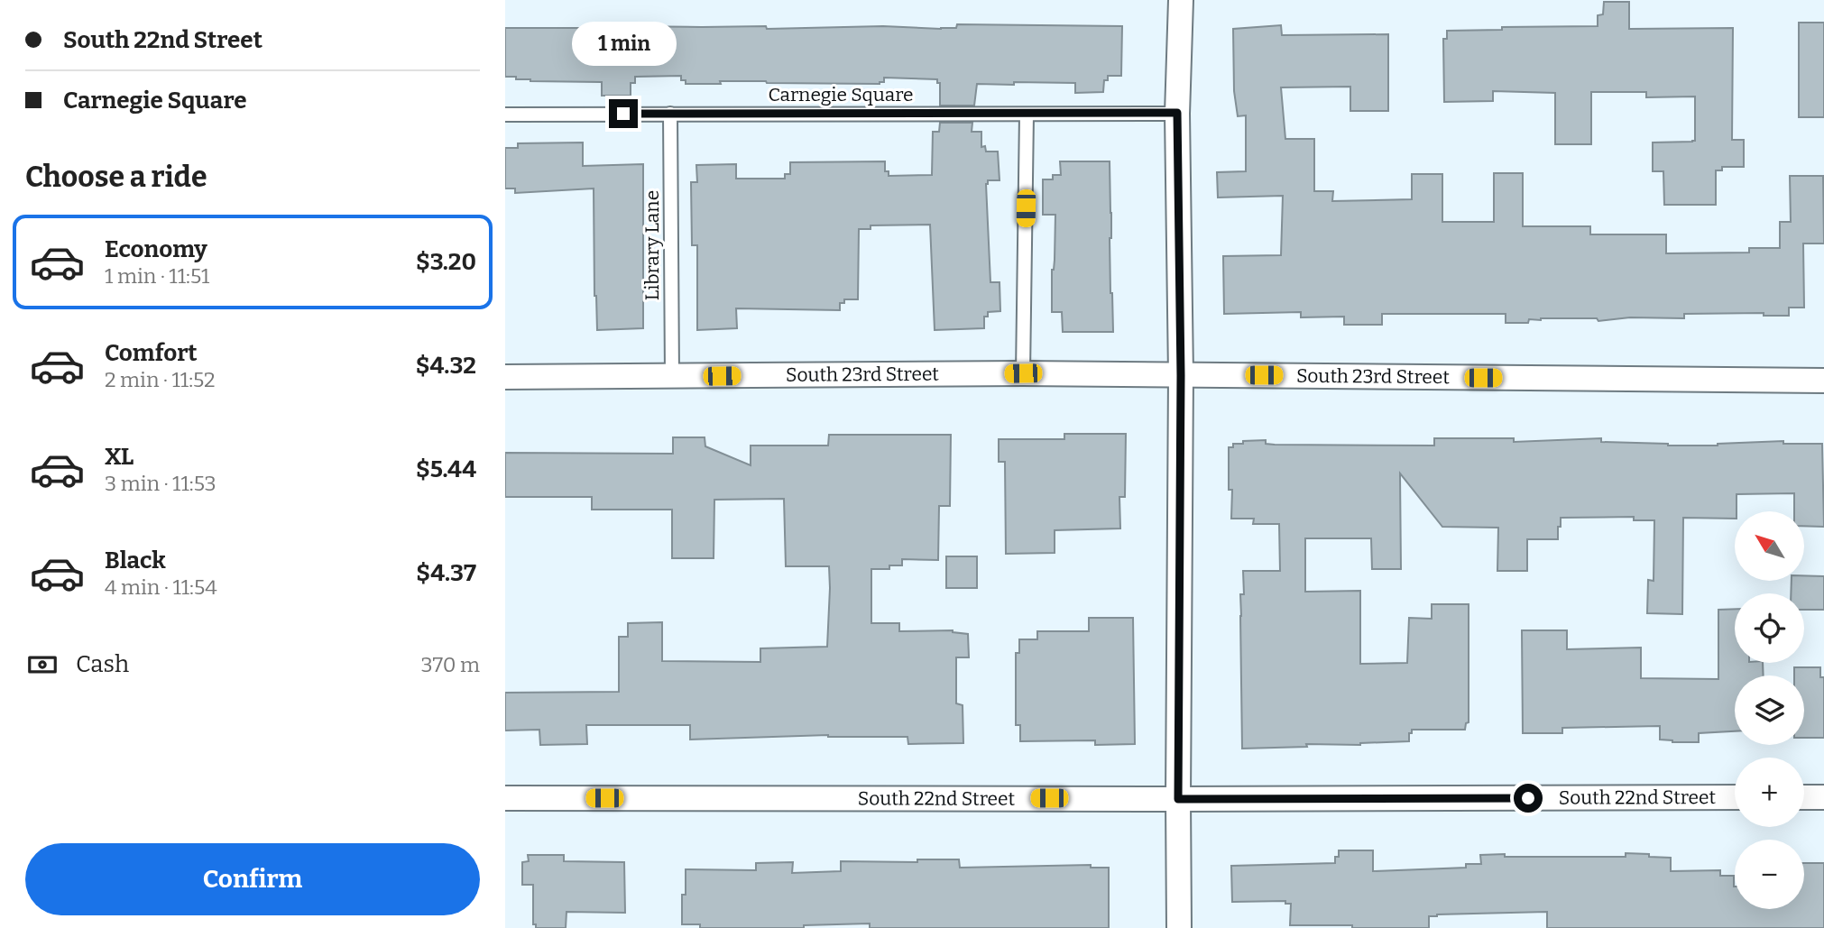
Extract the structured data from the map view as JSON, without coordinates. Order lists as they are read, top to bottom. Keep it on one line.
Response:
{"streets":{"street":["South 23rd Street","South 22nd Street"],"lane":["Carnegie Square","Library Lane"]},"crossings":[["Carnegie Square","Library Lane"],["Library Lane","South 23rd Street"]],"north":"top left","page":{"banner":["South 22nd Street","Carnegie Square"],"bubble":"1 min","heading":"Choose a ride","list":[{"name":"Economy","note":"1 min · 11:51","value":"$3.20"},{"name":"Comfort","note":"2 min · 11:52","value":"$4.32"},{"name":"XL","note":"3 min · 11:53","value":"$5.44"},{"name":"Black","note":"4 min · 11:54","value":"$4.37"}],"map_buttons":["+","−"],"pay":["Cash","370 m"],"buttons":"Confirm"}}
